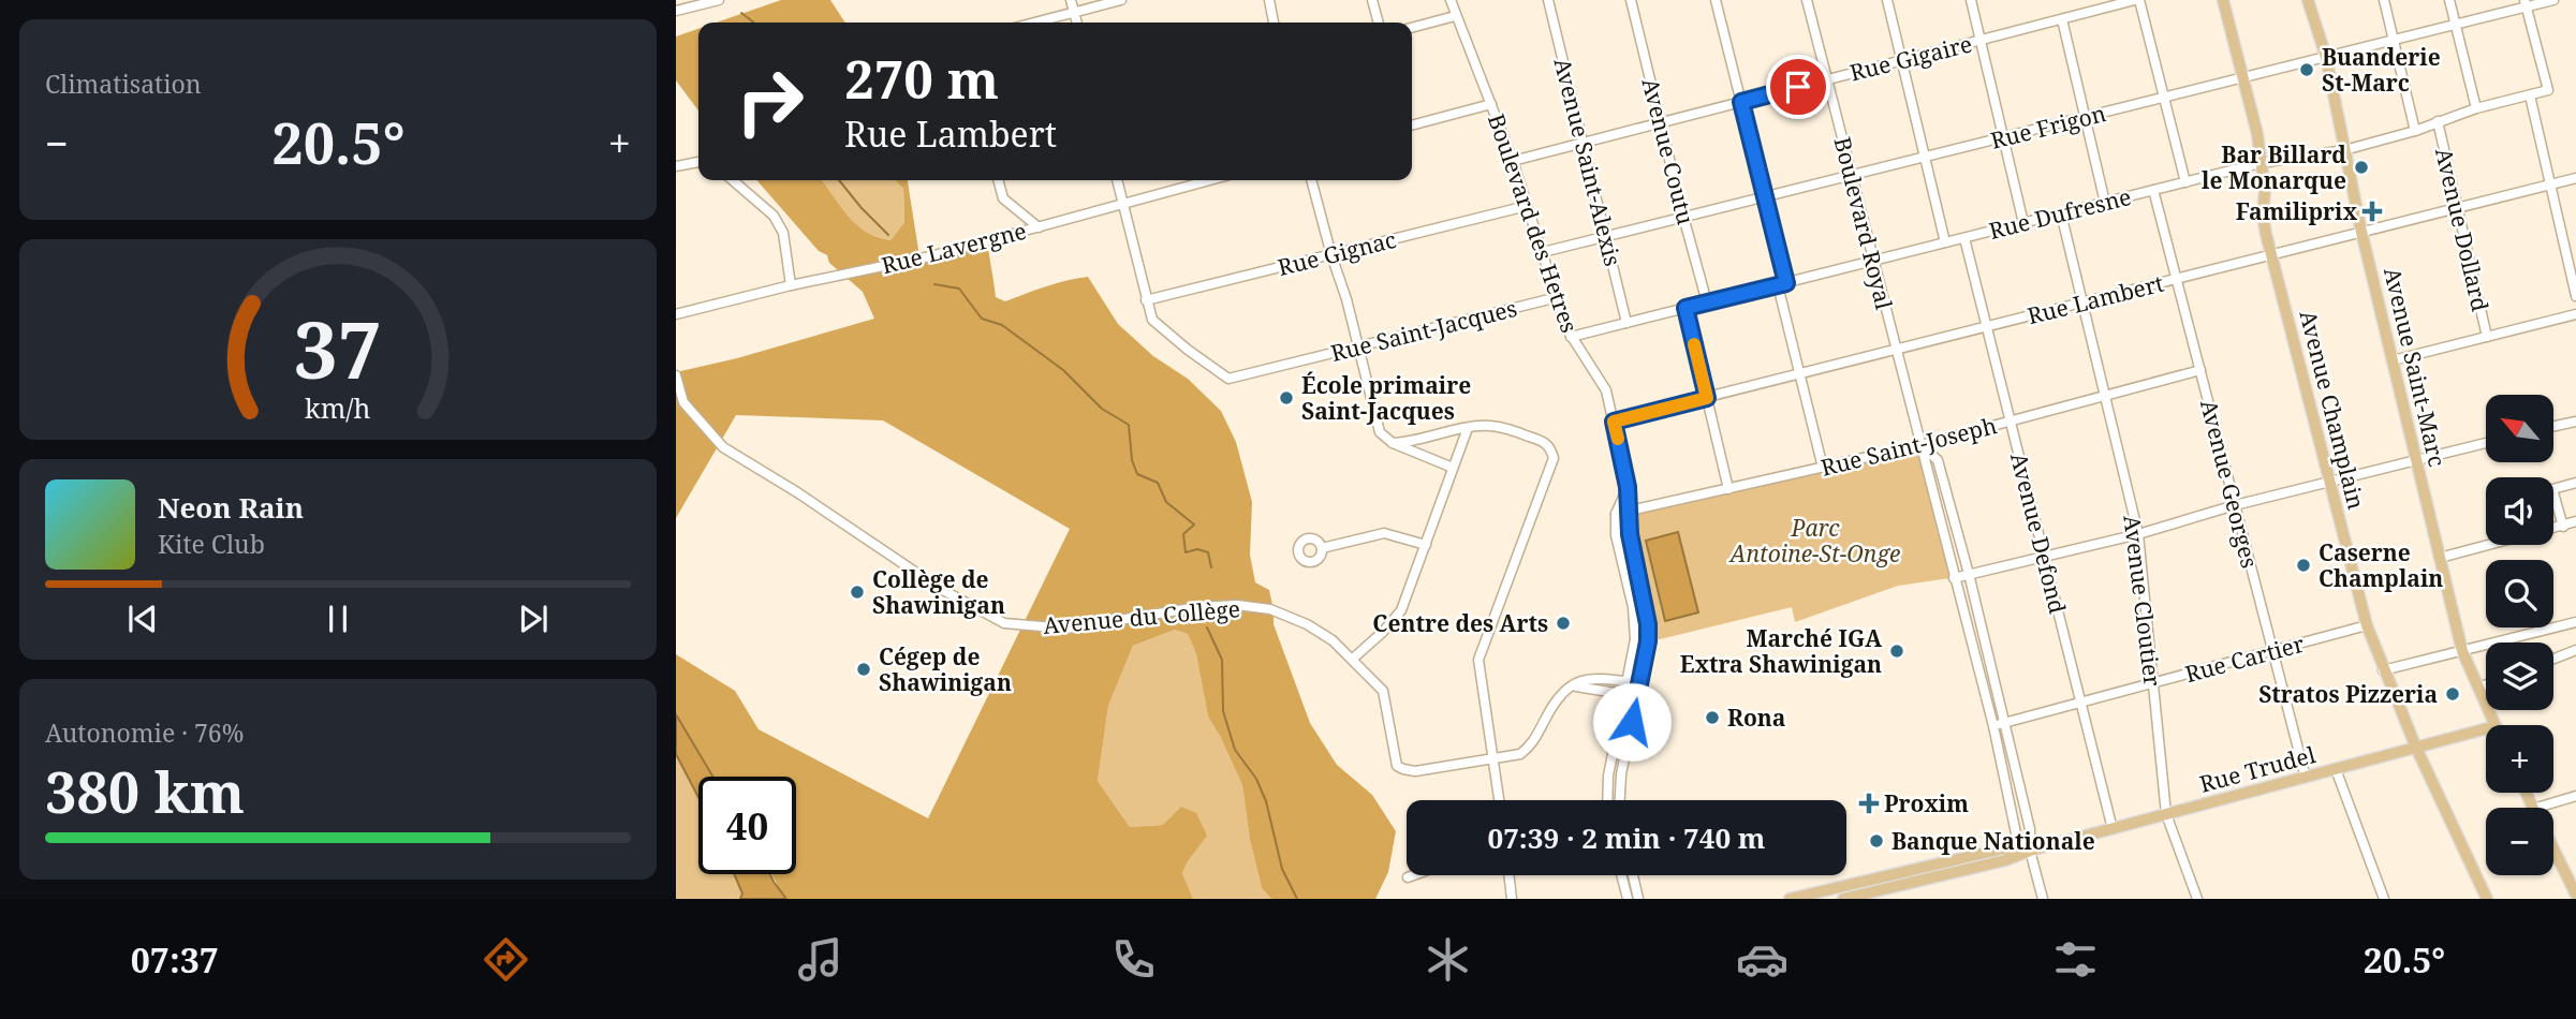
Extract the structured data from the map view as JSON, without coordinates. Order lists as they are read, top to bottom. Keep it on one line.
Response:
{"streets":{"main road":["Avenue Saint-Marc","Avenue Champlain","Rue Trudel"],"street":["Rue Gigaire","Rue Frigon","Avenue Coutu","Avenue Saint-Alexis","Rue Dufresne","Boulevard des Hetres","Boulevard Royal","Avenue Dollard","Rue Lavergne","Rue Gignac","Rue Lambert","Rue Saint-Jacques","Rue Saint-Joseph","Avenue Georges","Avenue Defond","Avenue Cloutier","Avenue du Collège","Rue Cartier"]},"crossings":[["Rue Gigaire","Avenue Coutu"],["Rue Gigaire","Avenue Saint-Alexis"],["Rue Gigaire","Boulevard des Hetres"],["Rue Gigaire","Boulevard Royal"],["Rue Frigon","Avenue Coutu"],["Rue Frigon","Avenue Saint-Alexis"],["Rue Frigon","Rue Dufresne"],["Rue Frigon","Boulevard des Hetres"],["Rue Frigon","Boulevard Royal"],["Rue Frigon","Avenue Dollard"],["Rue Frigon","Avenue Saint-Marc"],["Rue Frigon","Avenue Champlain"],["Avenue Coutu","Rue Dufresne"],["Avenue Saint-Alexis","Rue Dufresne"],["Rue Dufresne","Boulevard des Hetres"],["Rue Dufresne","Boulevard Royal"],["Rue Dufresne","Avenue Dollard"],["Rue Dufresne","Avenue Saint-Marc"],["Rue Dufresne","Avenue Champlain"],["Rue Dufresne","Avenue Georges"],["Rue Dufresne","Avenue Defond"],["Rue Dufresne","Avenue Cloutier"],["Boulevard des Hetres","Rue Gignac"],["Boulevard des Hetres","Rue Lambert"],["Boulevard des Hetres","Rue Saint-Jacques"],["Boulevard des Hetres","Rue Saint-Joseph"],["Boulevard Royal","Rue Lambert"],["Boulevard Royal","Rue Saint-Joseph"],["Boulevard Royal","Rue Cartier"],["Boulevard Royal","Rue Trudel"],["Avenue Dollard","Rue Lambert"],["Rue Gignac","Rue Saint-Jacques"],["Rue Lambert","Avenue Saint-Marc"],["Rue Lambert","Avenue Champlain"],["Rue Lambert","Avenue Georges"],["Rue Lambert","Avenue Defond"],["Rue Lambert","Avenue Cloutier"],["Avenue Champlain","Rue Cartier"],["Avenue Champlain","Rue Trudel"],["Rue Saint-Joseph","Avenue Georges"],["Rue Saint-Joseph","Avenue Defond"],["Rue Saint-Joseph","Avenue Cloutier"],["Avenue Georges","Rue Cartier"],["Avenue Georges","Rue Trudel"],["Avenue Defond","Rue Cartier"],["Avenue Defond","Rue Trudel"],["Avenue Cloutier","Rue Cartier"],["Avenue Cloutier","Rue Trudel"]],"parks":["Parc Antoine-St-Onge"],"places":{"other":["Buanderie St-Marc","Bar Billard le Monarque","École primaire Saint-Jacques","Caserne Champlain","Collège de Shawinigan","Centre des Arts","Marché IGA Extra Shawinigan","Cégep de Shawinigan","Stratos Pizzeria","Rona","Banque Nationale"],"health":["Familiprix","Proxim"]},"north":"top left","page":{"tile":["Climatisation",["Autonomie · 76%","380 km"]],"turn":["270 m","Rue Lambert"],"heat":["−","20.5°","+"],"map_buttons":["+","−"],"song":["Neon Rain","Kite Club"],"limit":"40","trip":"07:39 · 2 min · 740 m","tabs":["07:37","20.5°"],"gauge":["37","km/h"]}}
